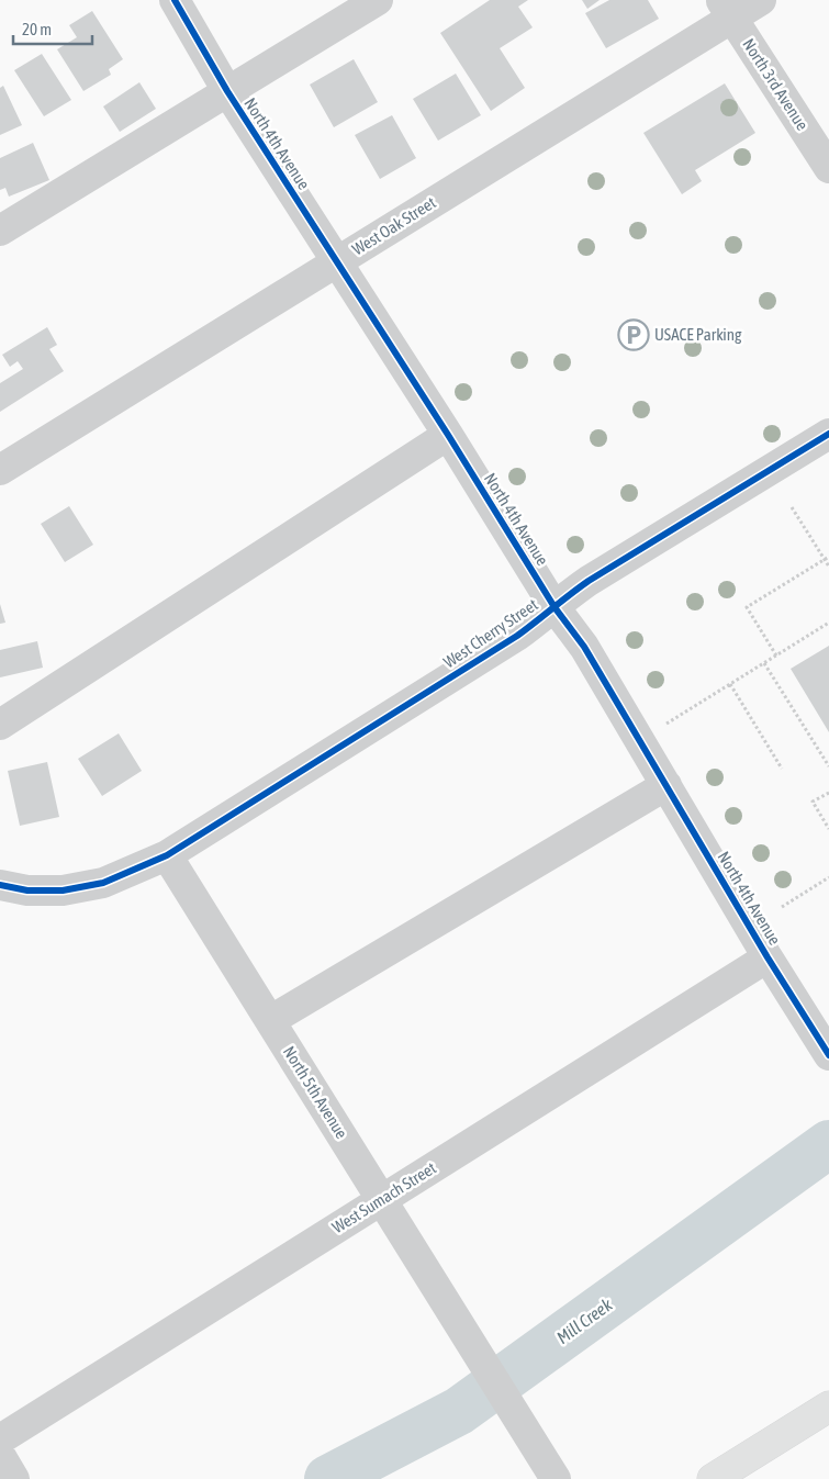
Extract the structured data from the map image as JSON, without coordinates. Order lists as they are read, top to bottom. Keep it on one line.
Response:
{"streets":{"street":["North 3rd Avenue","North 4th Avenue","West Oak Street","West Cherry Street","North 5th Avenue","West Sumach Street"]},"crossings":[["North 3rd Avenue","West Oak Street"],["North 4th Avenue","West Oak Street"],["North 4th Avenue","West Cherry Street"],["North 4th Avenue","West Sumach Street"],["West Cherry Street","North 5th Avenue"],["North 5th Avenue","West Sumach Street"]],"water":["Mill Creek"],"places":{"parking":["USACE Parking"]},"scale_bar":"20 m"}
